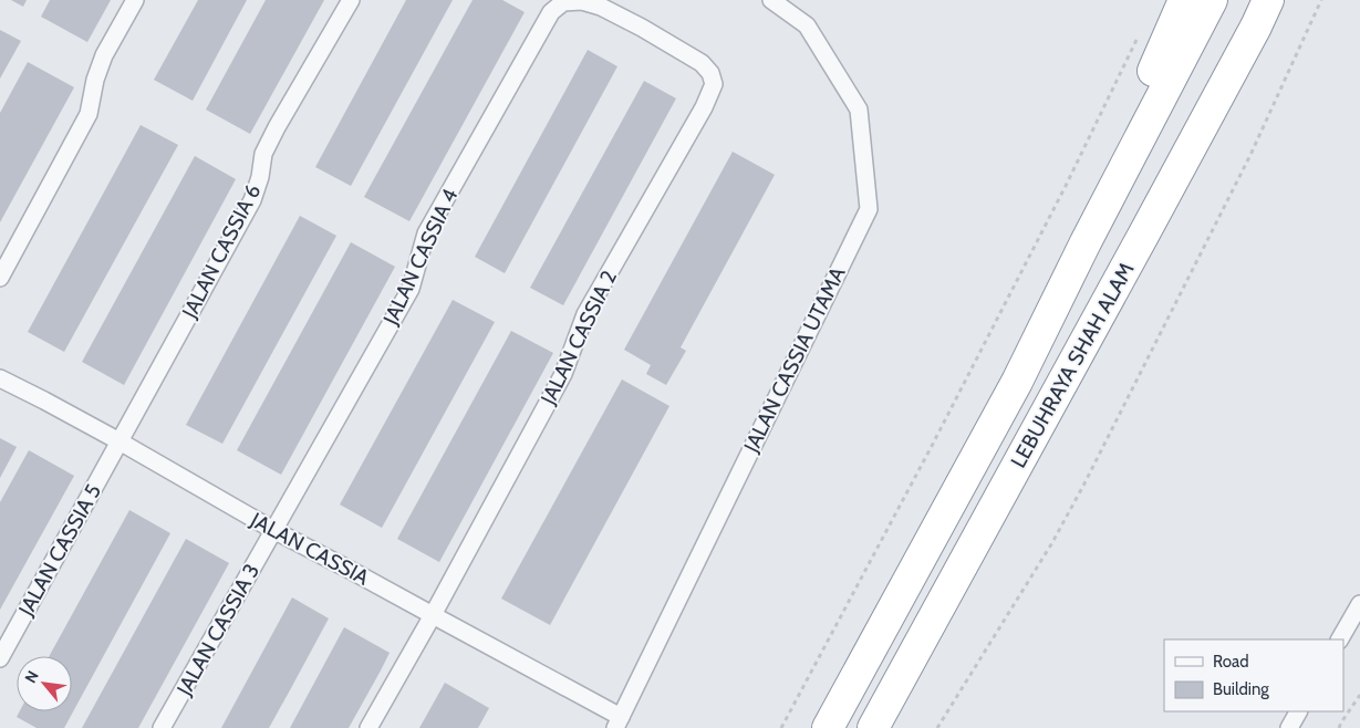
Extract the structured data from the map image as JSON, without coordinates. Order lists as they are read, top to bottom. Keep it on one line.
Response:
{"streets":{"highway":["LEBUHRAYA SHAH ALAM"],"street":["JALAN CASSIA 6","JALAN CASSIA 4","JALAN CASSIA 2","JALAN CASSIA UTAMA","JALAN CASSIA","JALAN CASSIA 5","JALAN CASSIA 3"]},"crossings":[["JALAN CASSIA 6","JALAN CASSIA"],["JALAN CASSIA 6","JALAN CASSIA 5"],["JALAN CASSIA 4","JALAN CASSIA 2"],["JALAN CASSIA 4","JALAN CASSIA"],["JALAN CASSIA 4","JALAN CASSIA 3"],["JALAN CASSIA 2","JALAN CASSIA"],["JALAN CASSIA UTAMA","JALAN CASSIA"],["JALAN CASSIA","JALAN CASSIA 5"],["JALAN CASSIA","JALAN CASSIA 3"]],"legend":["Road","Building"],"north":"top left"}
